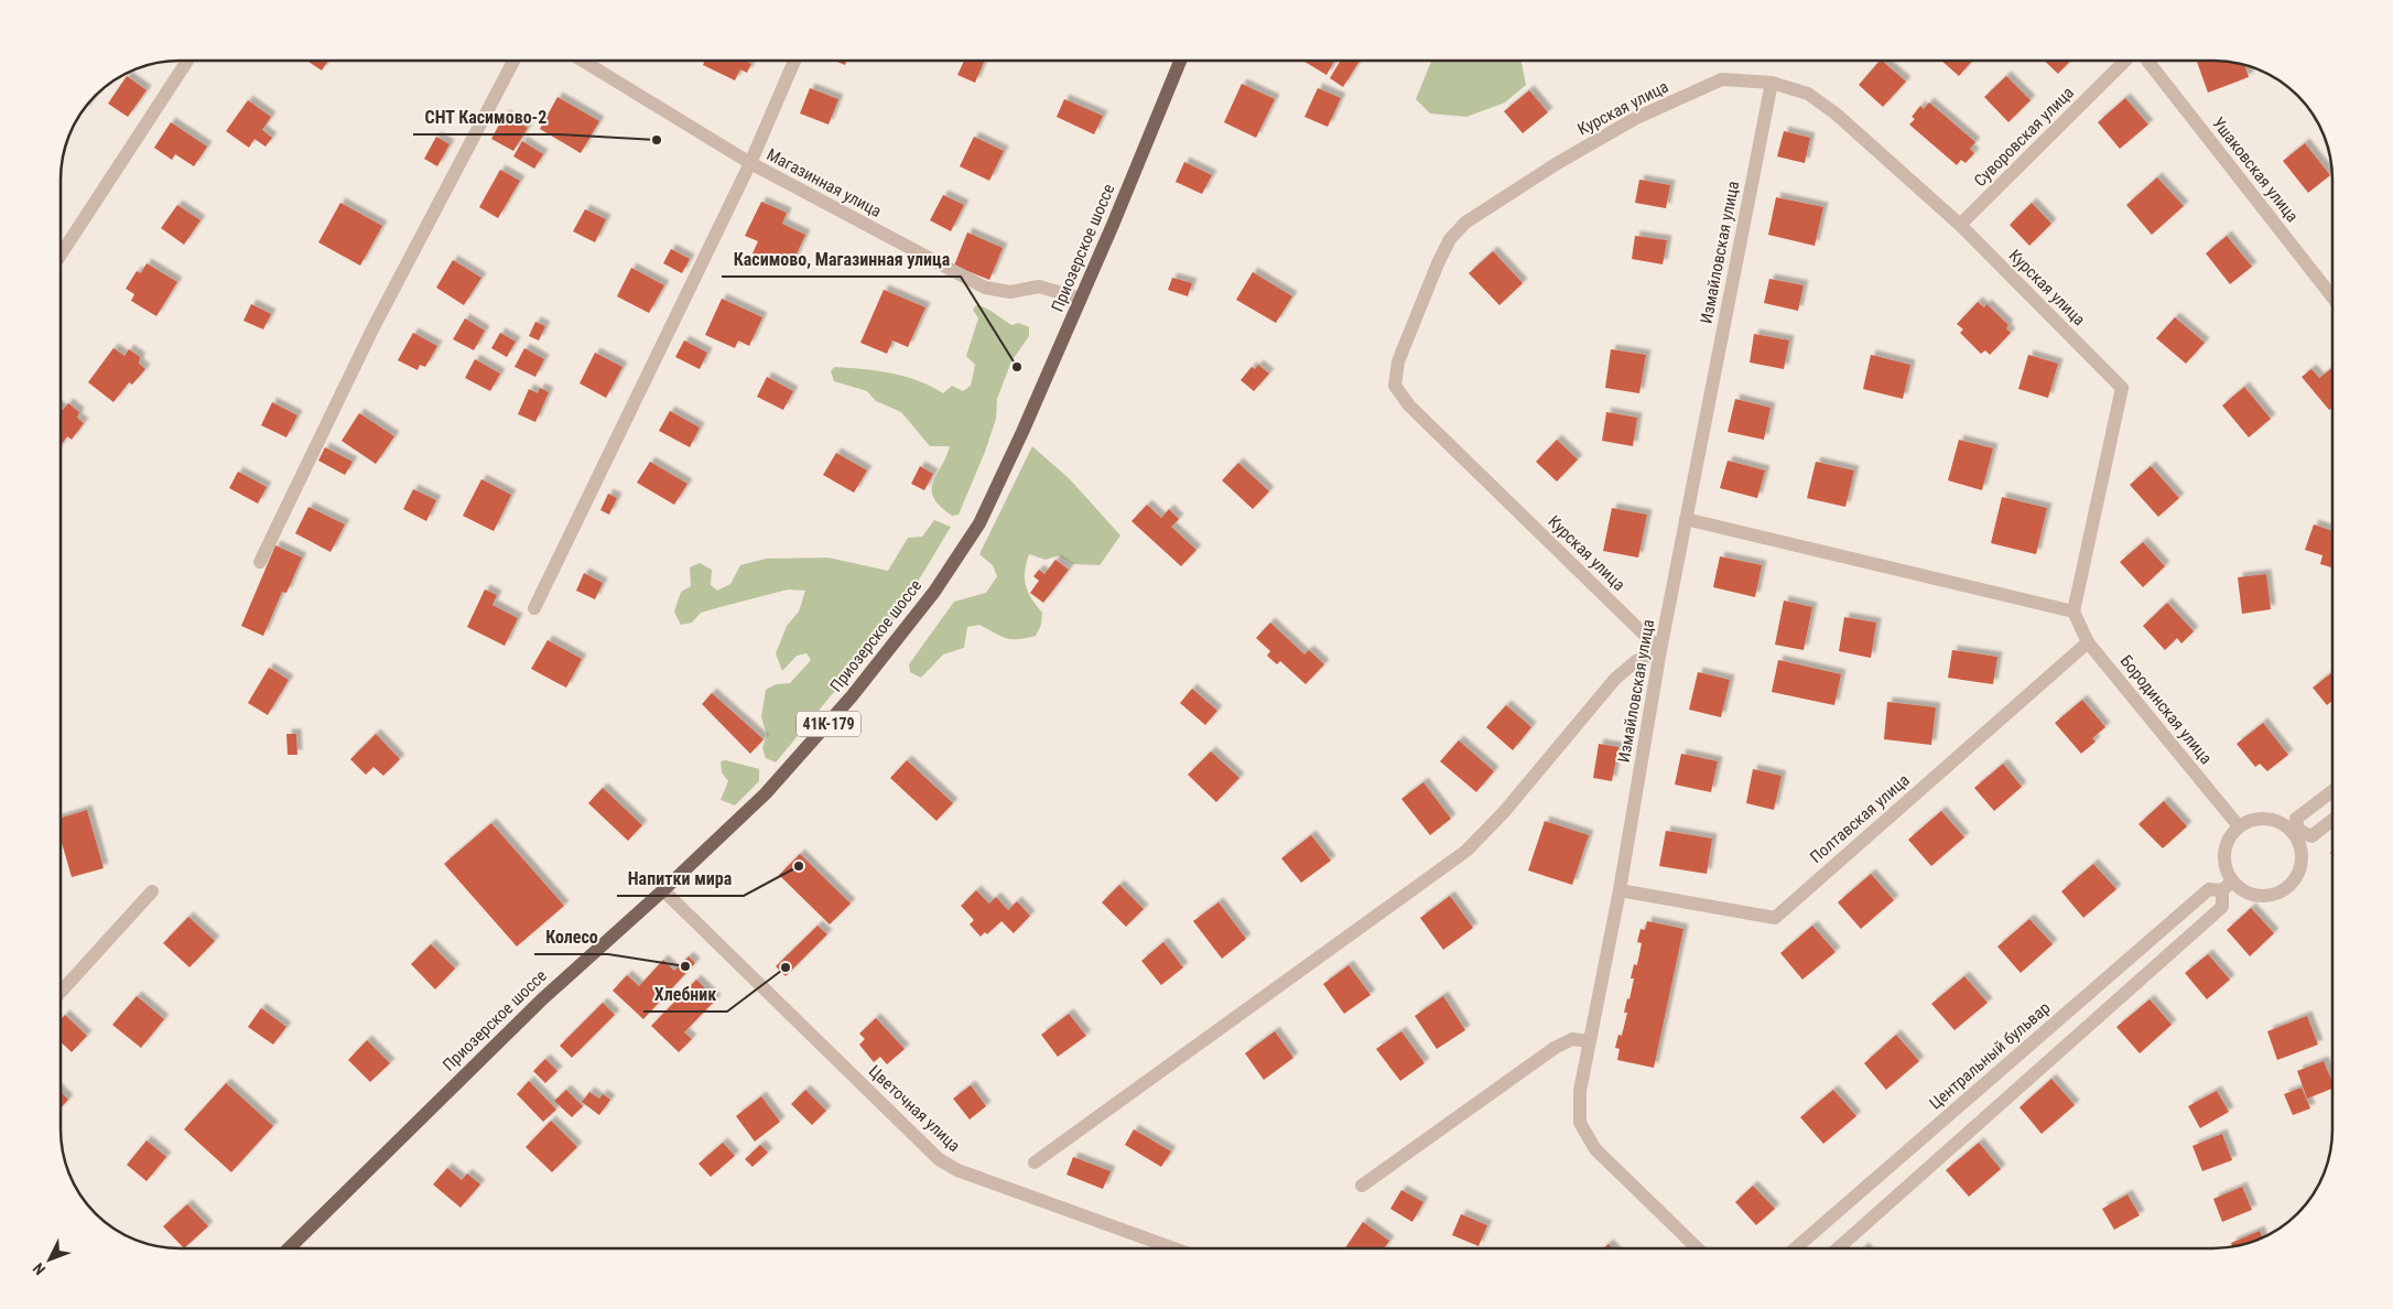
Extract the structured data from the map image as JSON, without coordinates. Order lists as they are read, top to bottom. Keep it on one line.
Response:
{"streets":{"main road":["Приозерское шоссе","41К-179"],"street":["Курская улица","Суворовская улица","Ушаковская улица","Магазинная улица","Измайловская улица","Бородинская улица","Полтавская улица","Центральный бульвар","Цветочная улица"]},"crossings":[["Курская улица","Суворовская улица"],["Курская улица","Измайловская улица"],["Курская улица","Бородинская улица"],["Магазинная улица","Приозерское шоссе"],["Приозерское шоссе","Цветочная улица"],["Измайловская улица","Полтавская улица"],["Бородинская улица","Полтавская улица"],["Бородинская улица","Центральный бульвар"]],"places":["СНТ Касимово-2","Касимово, Магазинная улица","Напитки мира","Колесо","Хлебник"],"north":"bottom left"}
